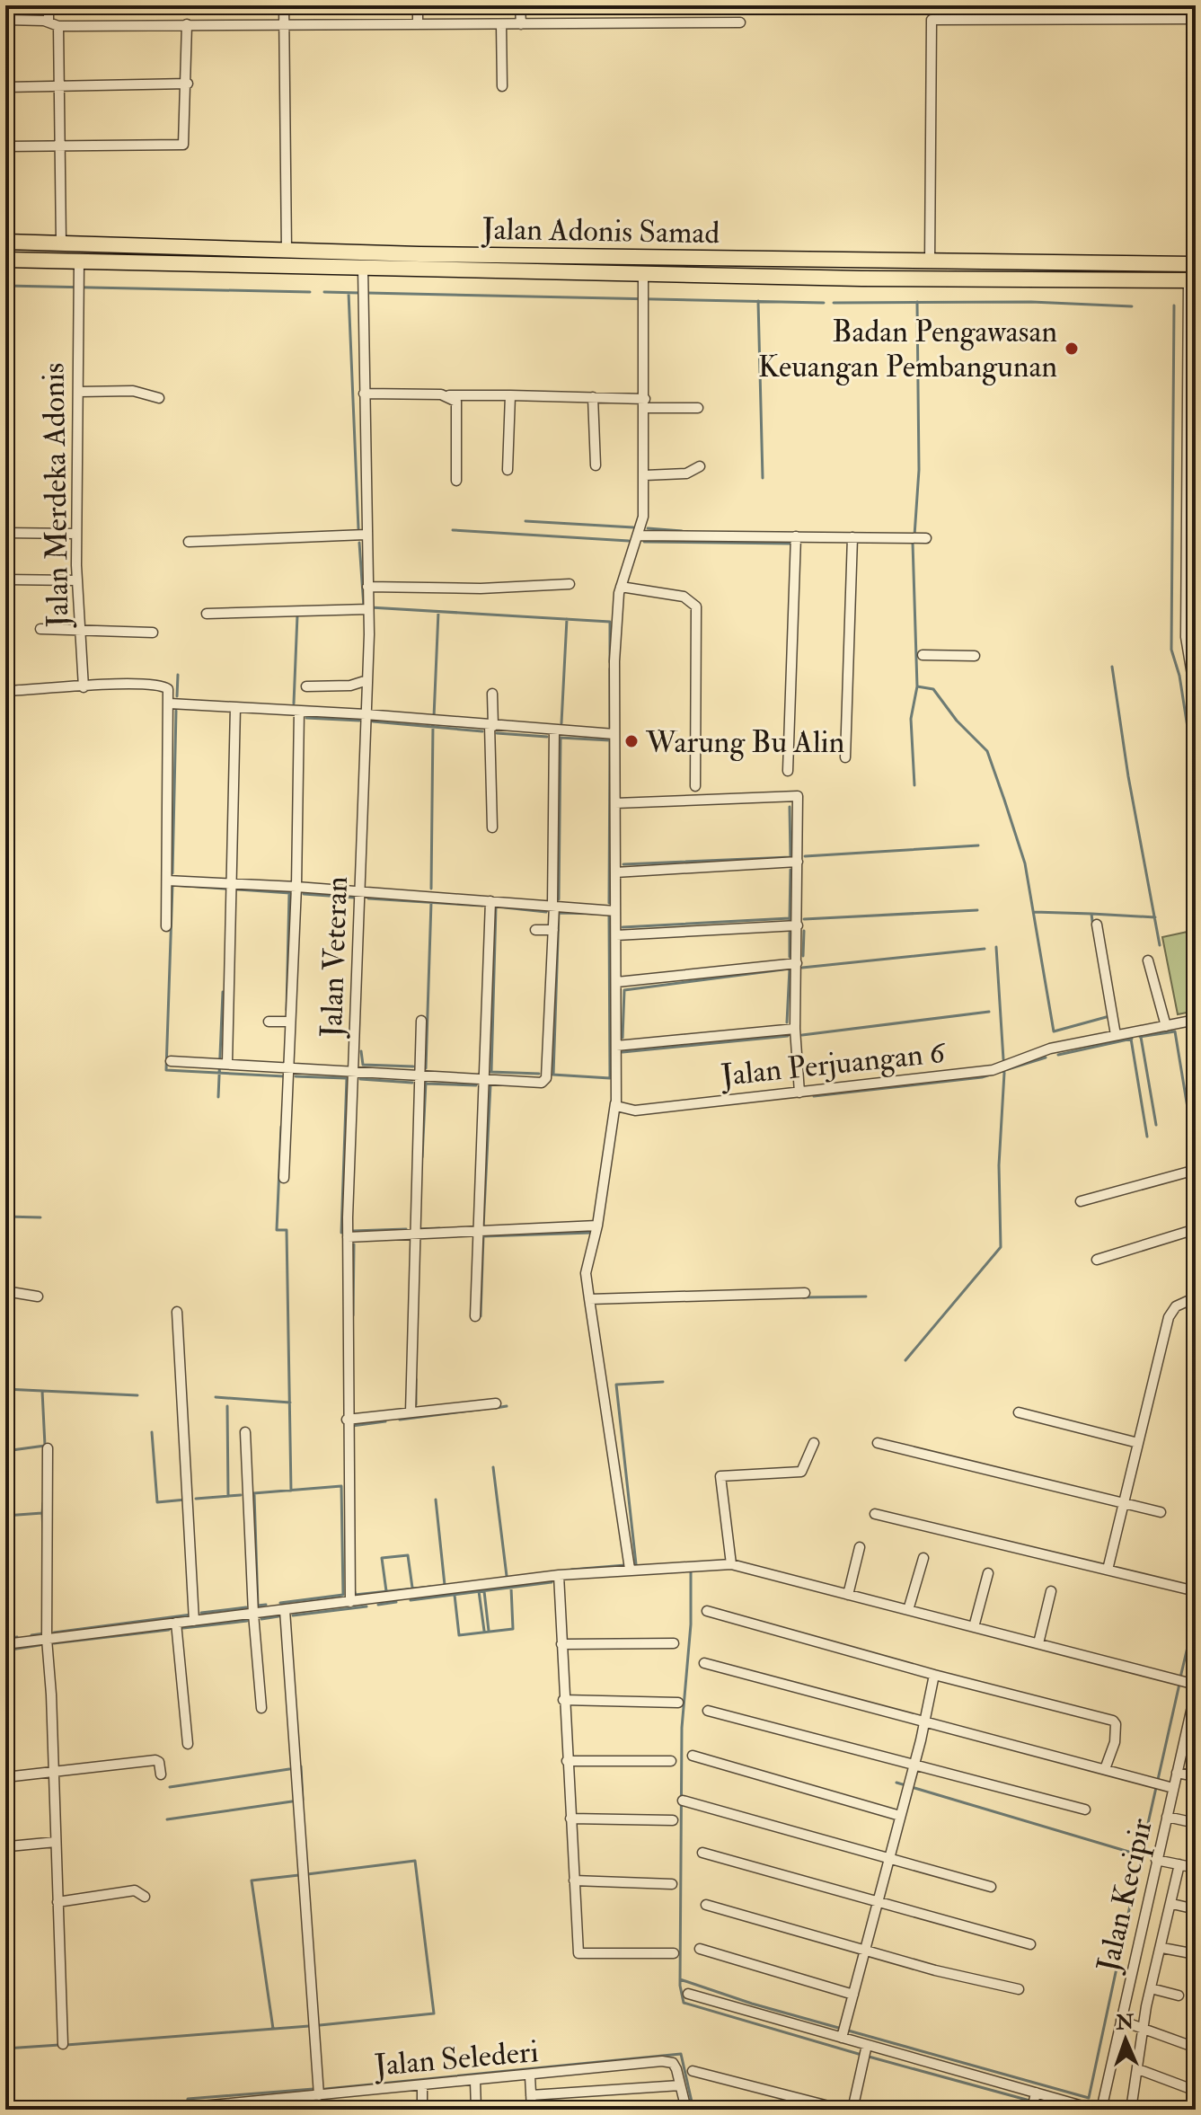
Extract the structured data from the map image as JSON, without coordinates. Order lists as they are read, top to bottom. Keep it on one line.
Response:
{"streets":{"highway":["Jalan Adonis Samad"],"street":["Jalan Merdeka Adonis","Jalan Veteran","Jalan Perjuangan 6","Jalan Kecipir","Jalan Selederi"]},"places":["Badan Pengawasan Keuangan Pembangunan","Warung Bu Alin"],"north":"top"}
